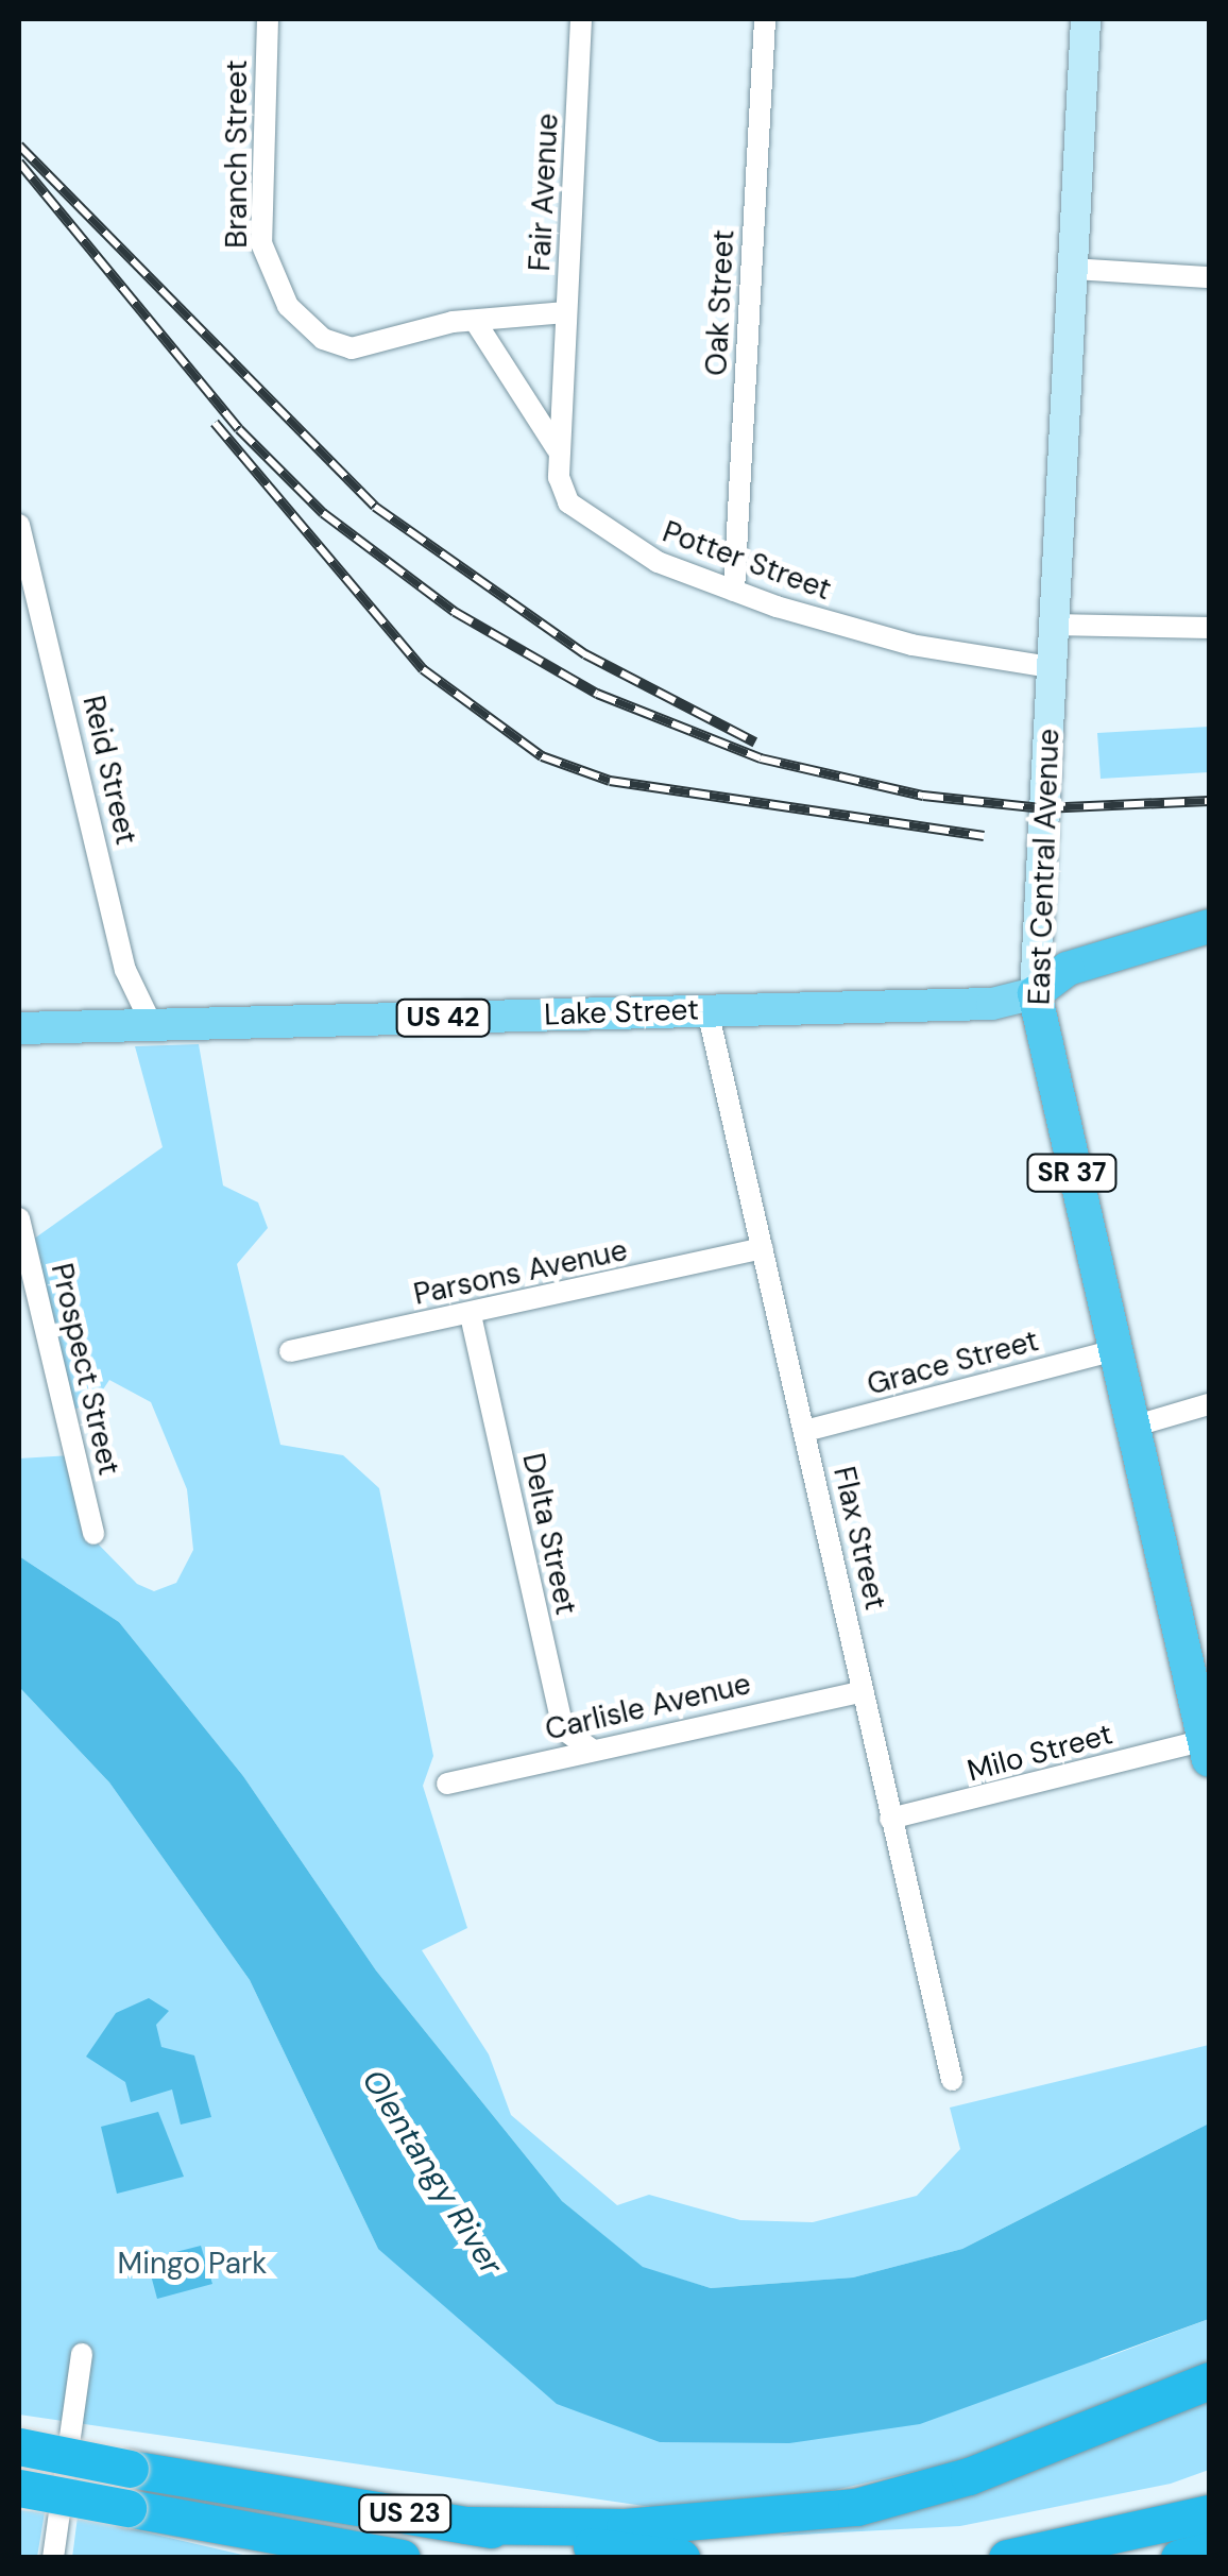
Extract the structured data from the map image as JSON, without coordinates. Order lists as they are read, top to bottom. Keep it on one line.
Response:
{"streets":{"highway":["East Central Avenue","Lake Street","US 42","SR 37","US 23"],"street":["Branch Street","Fair Avenue","Oak Street","Potter Street","Reid Street","Parsons Avenue","Grace Street","Prospect Street","Delta Street","Flax Street","Carlisle Avenue","Milo Street"]},"crossings":[["Branch Street","Fair Avenue"],["Fair Avenue","Potter Street"],["Oak Street","Potter Street"],["Potter Street","East Central Avenue"],["Reid Street","Lake Street"],["East Central Avenue","Lake Street"],["East Central Avenue","Grace Street"],["East Central Avenue","Milo Street"],["Lake Street","Flax Street"],["Parsons Avenue","Delta Street"],["Parsons Avenue","Flax Street"],["Grace Street","Flax Street"],["Delta Street","Carlisle Avenue"],["Flax Street","Carlisle Avenue"],["Flax Street","Milo Street"]],"water":["Olentangy River"],"parks":["Mingo Park"]}
